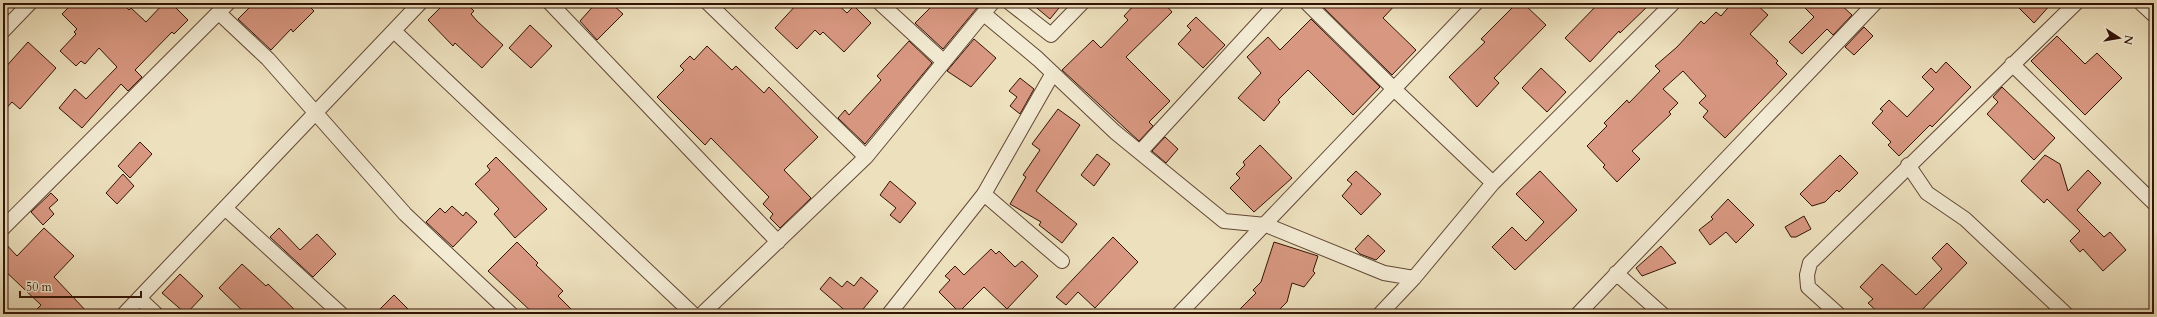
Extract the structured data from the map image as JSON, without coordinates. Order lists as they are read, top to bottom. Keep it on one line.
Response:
{"scale_bar":"50 m","north":"right"}
